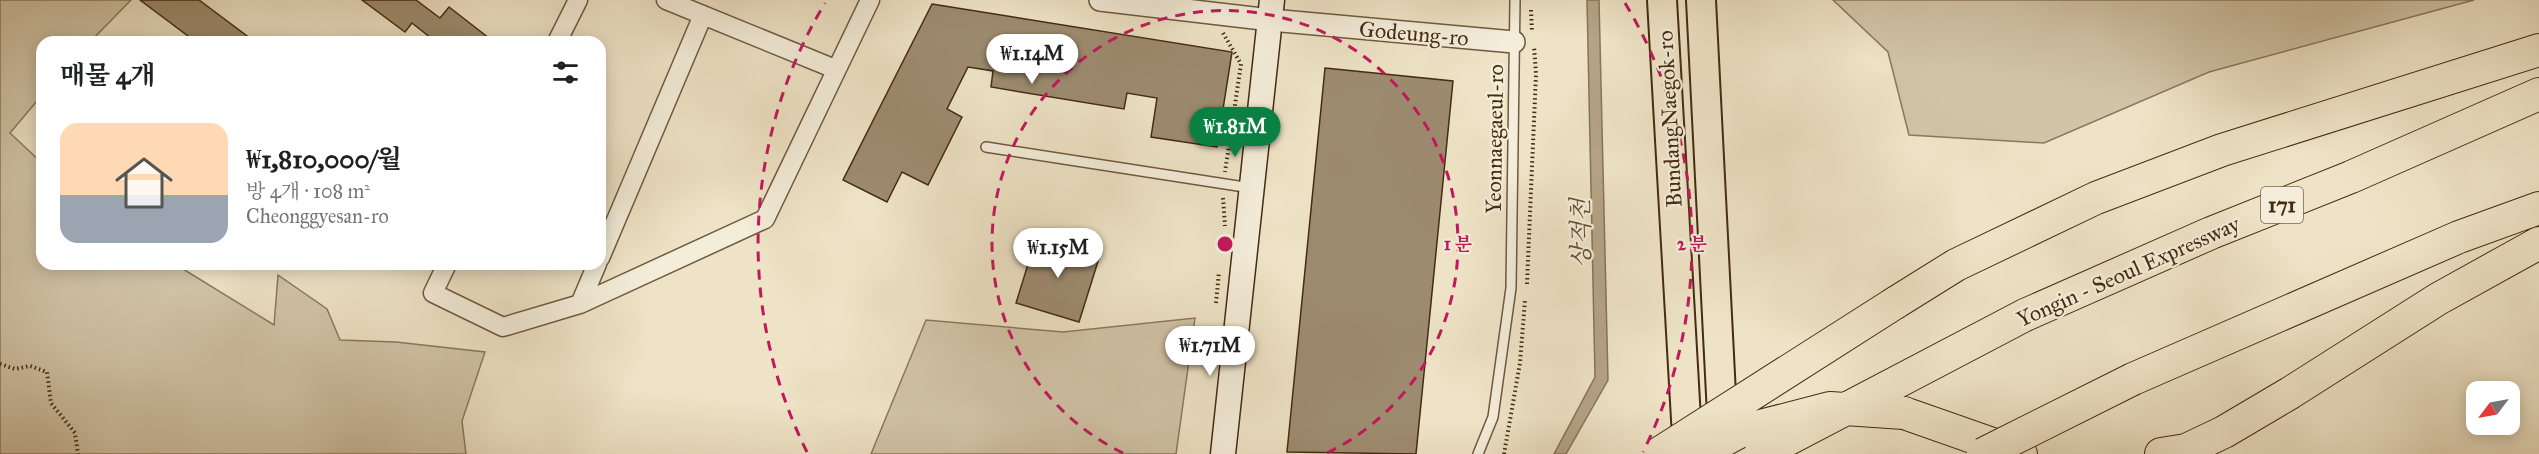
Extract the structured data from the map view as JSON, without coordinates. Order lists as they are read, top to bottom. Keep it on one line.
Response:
{"streets":{"highway":["BundangNaegok-ro","171","Yongin - Seoul Expressway"],"street":["Godeung-ro"],"lane":["Yeonnaegaeul-ro"]},"crossings":[["Godeung-ro","Yeonnaegaeul-ro"]],"water":["상적천"],"north":"bottom left","page":{"price":["₩1.14M","₩1.81M","₩1.15M","₩1.71M"],"heading":"매물 4개","list":[{"name":"₩1,810,000/월","note":"방 4개 · 108 m² · Cheonggyesan-ro"}]},"rings":["1 분","2 분"]}
